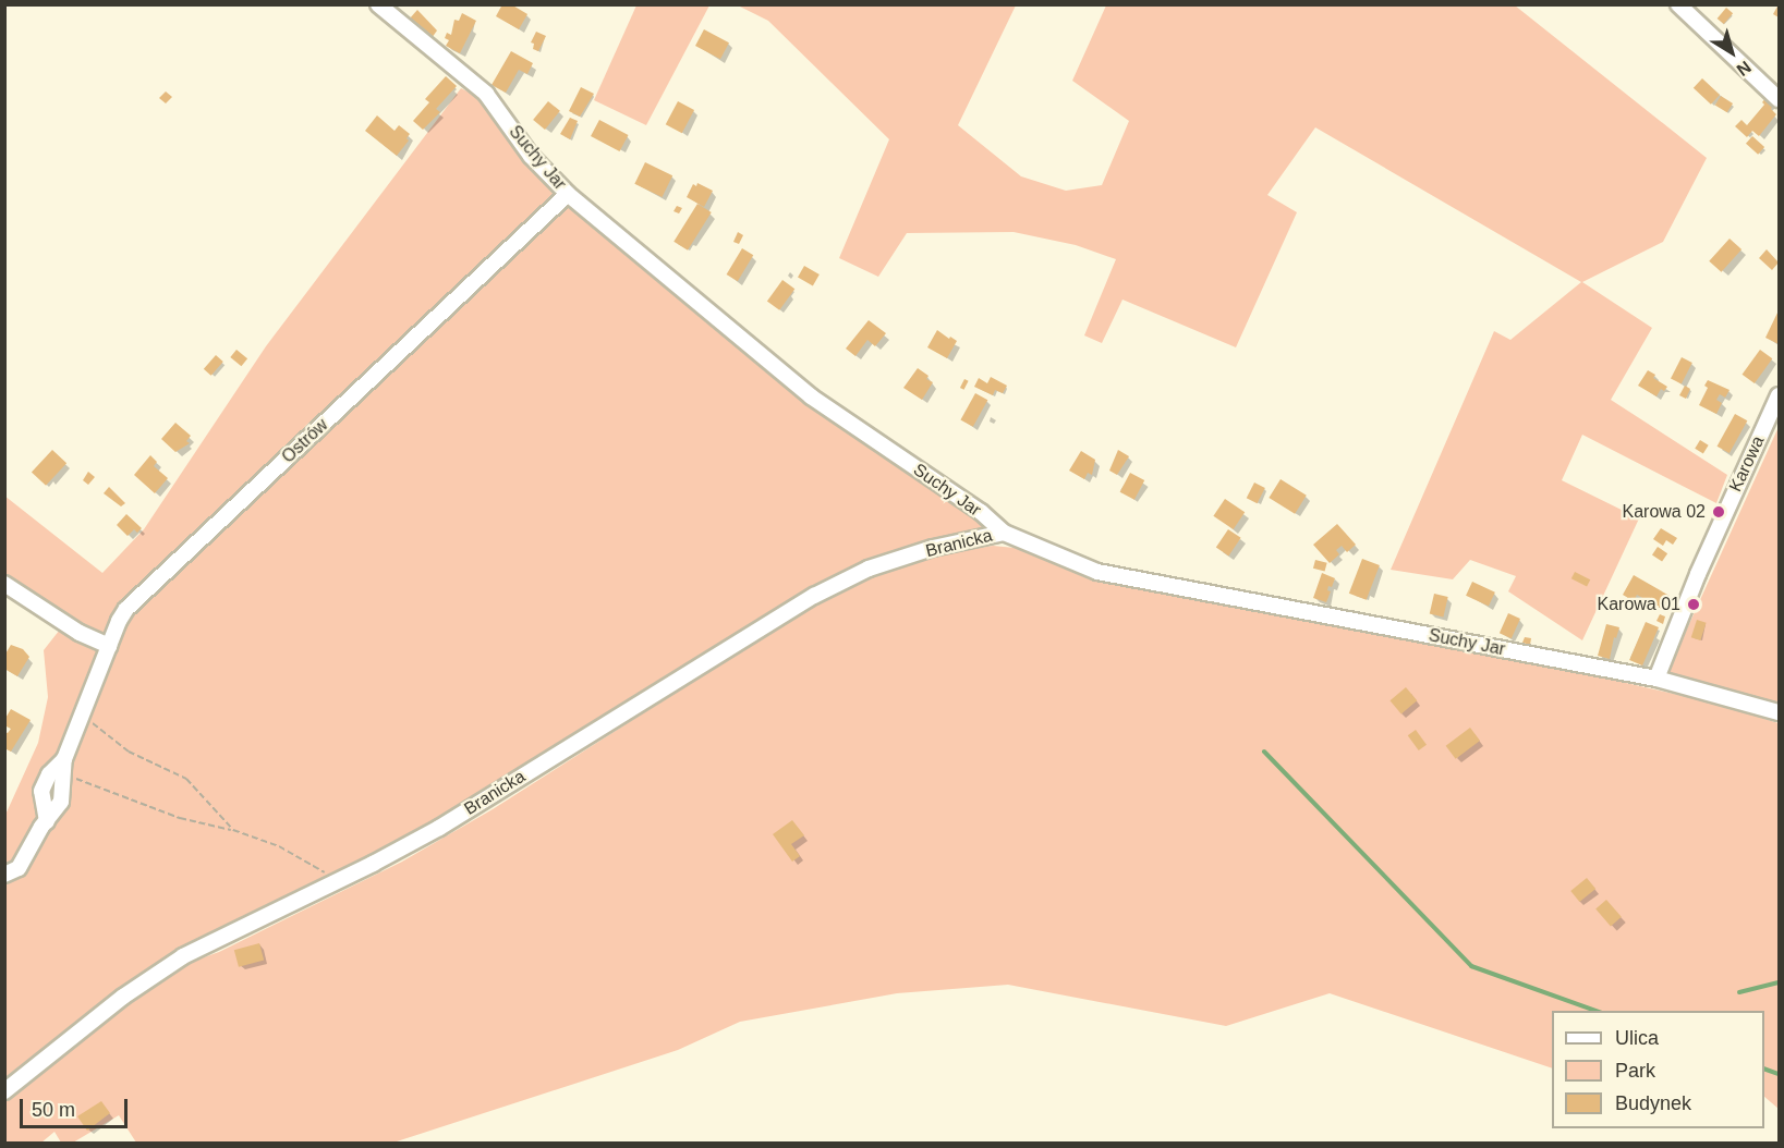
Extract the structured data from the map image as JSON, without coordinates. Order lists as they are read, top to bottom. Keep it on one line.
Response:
{"streets":{"street":["Suchy Jar","Ostrów","Karowa","Branicka"]},"crossings":[["Suchy Jar","Ostrów"],["Suchy Jar","Karowa"],["Suchy Jar","Branicka"]],"places":["Karowa 02","Karowa 01"],"legend":["Ulica","Park","Budynek"],"scale_bar":"50 m","north":"bottom right"}
